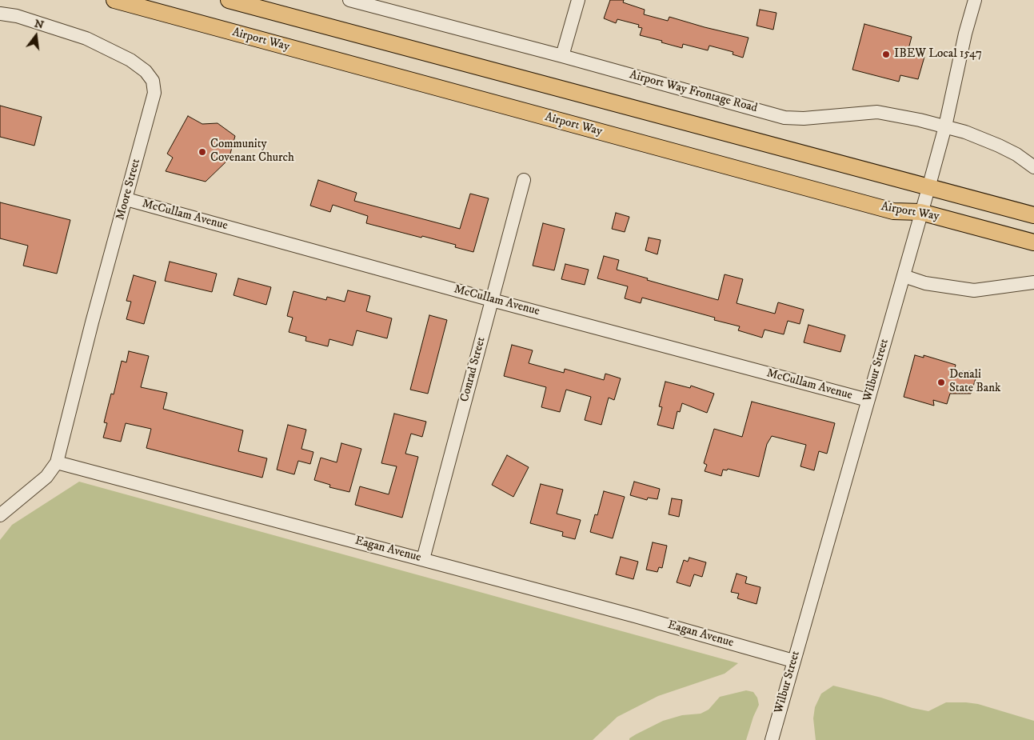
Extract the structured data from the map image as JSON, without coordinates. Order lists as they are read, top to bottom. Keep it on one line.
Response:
{"streets":{"main road":["Airport Way"],"street":["Airport Way Frontage Road","Moore Street","McCullam Avenue","Conrad Street","Wilbur Street","Eagan Avenue"]},"crossings":[["Airport Way","Wilbur Street"],["Airport Way Frontage Road","Wilbur Street"],["Moore Street","McCullam Avenue"],["Moore Street","Eagan Avenue"],["McCullam Avenue","Conrad Street"],["McCullam Avenue","Wilbur Street"],["Conrad Street","Eagan Avenue"],["Wilbur Street","Eagan Avenue"]],"places":["IBEW Local 1547","Community Covenant Church","Denali State Bank"],"north":"top"}
